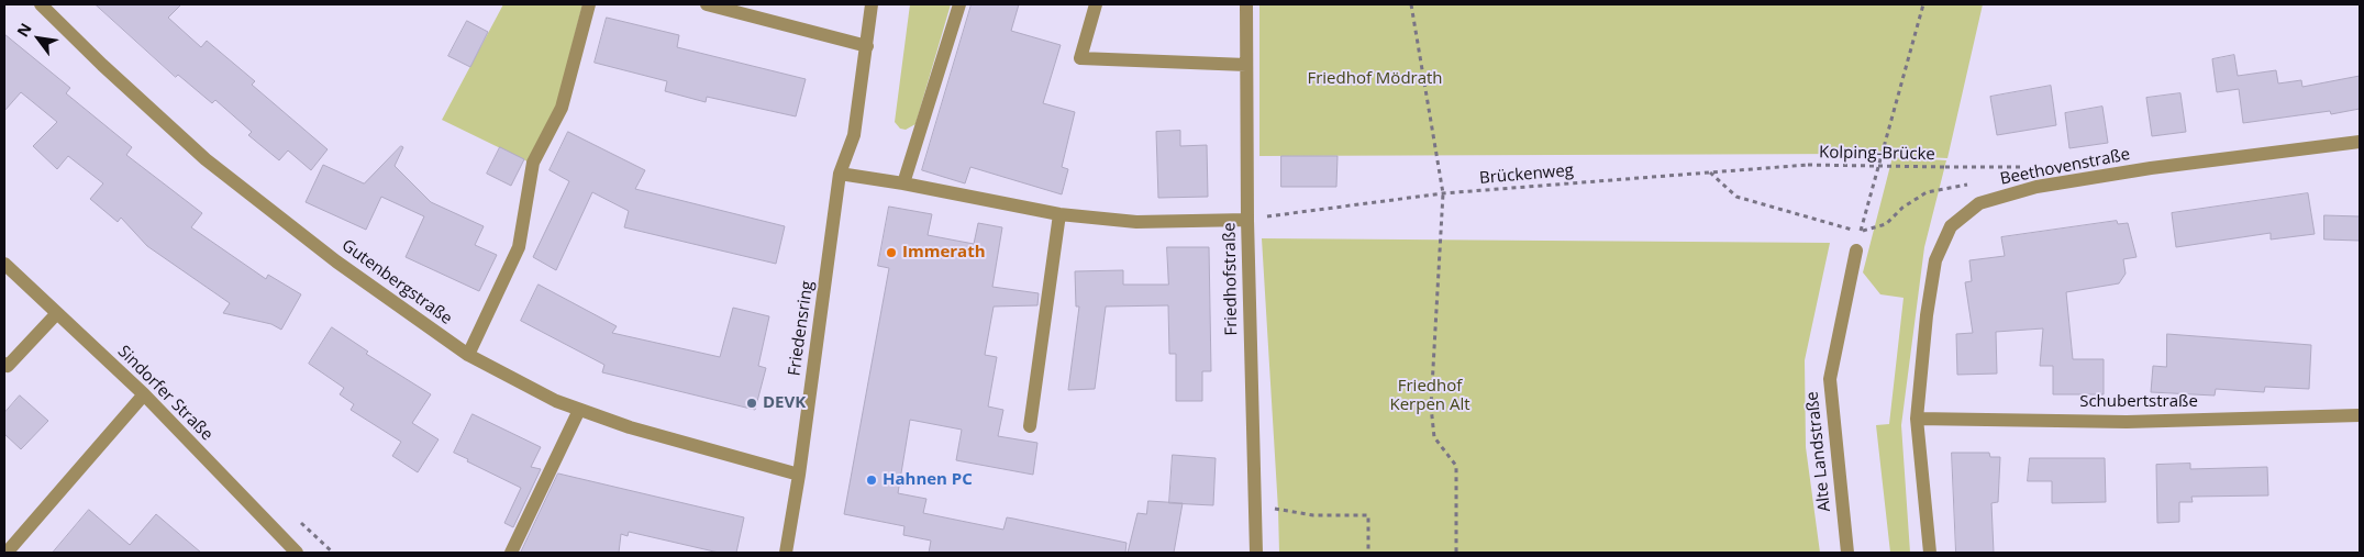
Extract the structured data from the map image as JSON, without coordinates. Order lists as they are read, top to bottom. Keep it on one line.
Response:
{"streets":{"street":["Beethovenstraße","Friedhofstraße","Gutenbergstraße","Friedensring","Sindorfer Straße","Schubertstraße","Alte Landstraße"],"path":["Kolping-Brücke","Brückenweg"]},"crossings":[["Kolping-Brücke","Beethovenstraße"],["Kolping-Brücke","Brückenweg"],["Beethovenstraße","Schubertstraße"],["Brückenweg","Friedhofstraße"],["Gutenbergstraße","Friedensring"]],"parks":["Friedhof Mödrath","Friedhof Kerpen Alt"],"places":["Immerath","DEVK","Hahnen PC"],"north":"top left"}
